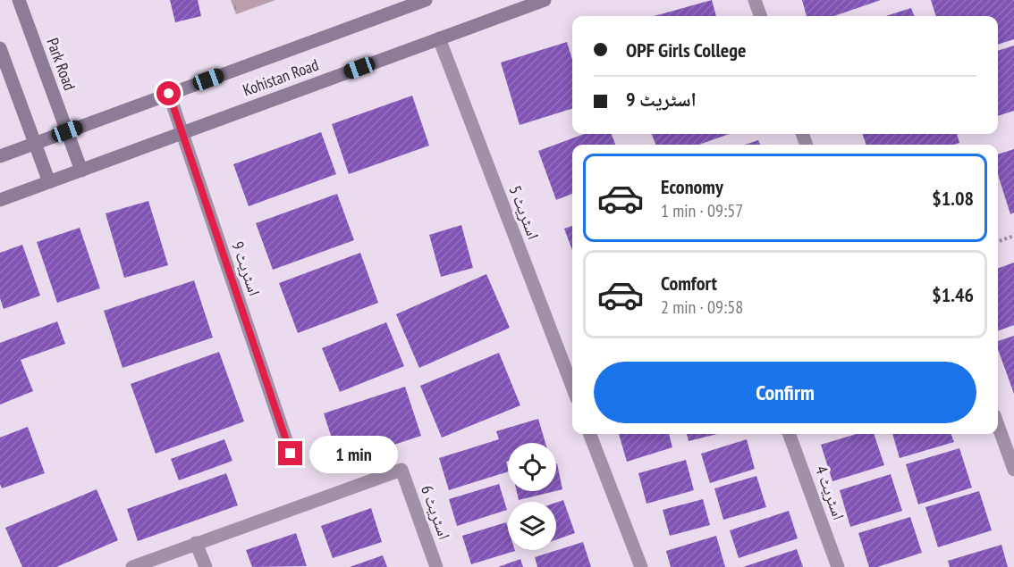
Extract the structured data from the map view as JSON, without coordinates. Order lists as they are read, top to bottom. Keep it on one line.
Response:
{"streets":{"street":["Park Road","Kohistan Road","اسٹریٹ 5","اسٹریٹ 9","اسٹریٹ 4","اسٹریٹ 6"]},"crossings":[["Park Road","Kohistan Road"],["Kohistan Road","اسٹریٹ 5"],["Kohistan Road","اسٹریٹ 9"]],"page":{"banner":["OPF Girls College","اسٹریٹ 9"],"list":[{"name":"Economy","note":"1 min · 09:57","value":"$1.08"},{"name":"Comfort","note":"2 min · 09:58","value":"$1.46"}],"buttons":"Confirm","bubble":"1 min"}}
